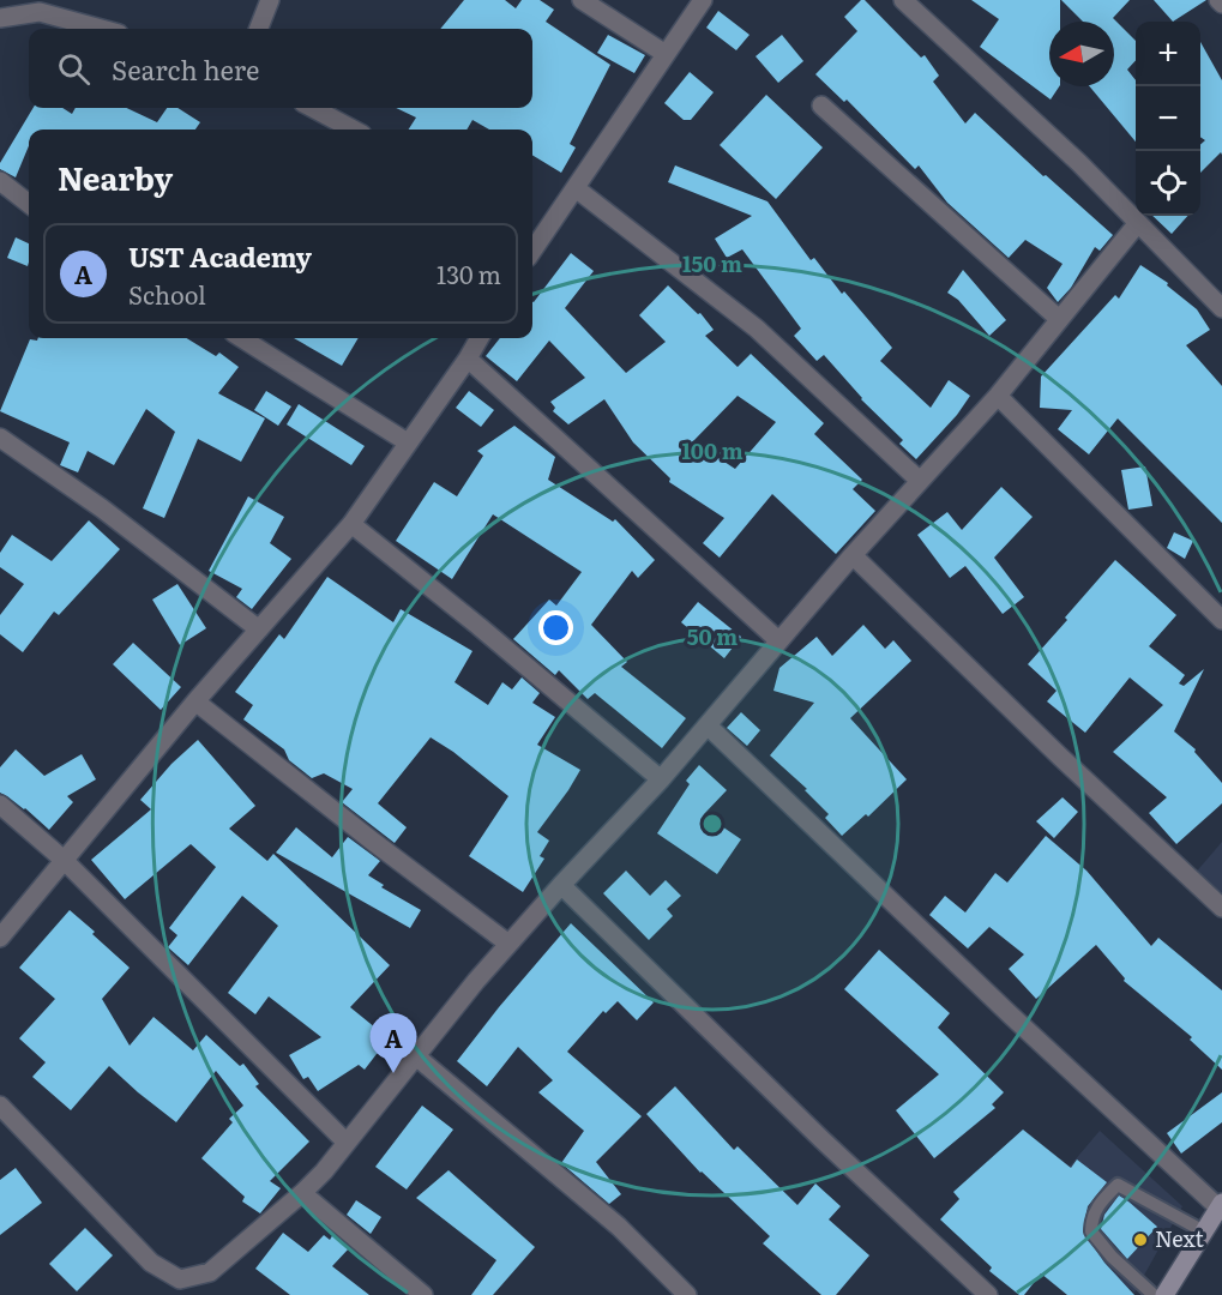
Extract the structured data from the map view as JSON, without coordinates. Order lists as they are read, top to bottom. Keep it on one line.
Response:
{"places":["Next"],"north":"left","page":{"map_buttons":["+","−"],"search":"Search here","heading":"Nearby","list":[{"mark":"A","name":"UST Academy","note":"School","value":"130 m"}],"pins":"A"},"rings":["150 m","100 m","50 m"]}
